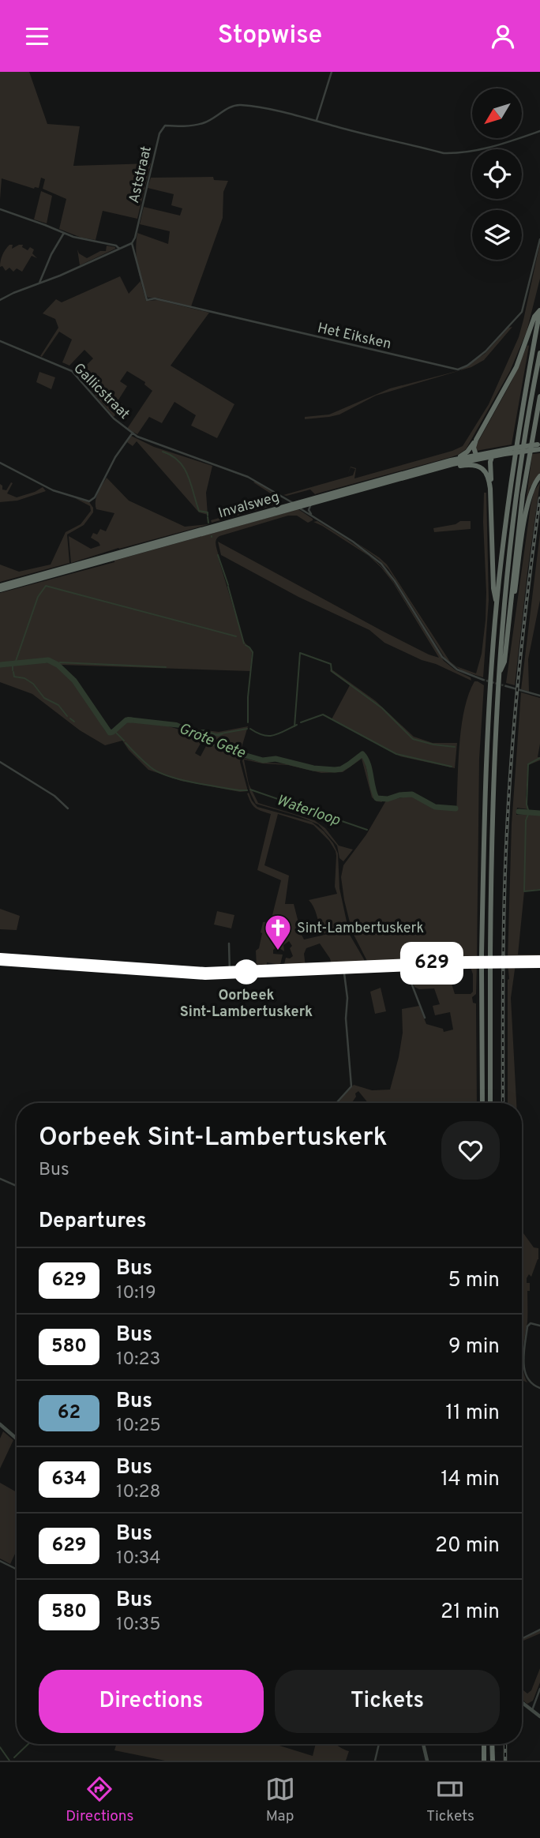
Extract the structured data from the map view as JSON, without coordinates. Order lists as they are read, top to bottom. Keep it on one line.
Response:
{"streets":{"highway":["Invalsweg"],"street":["Aststraat","Het Eiksken","Gallicstraat"]},"crossings":[["Aststraat","Het Eiksken"],["Gallicstraat","Invalsweg"]],"water":["Grote Gete","Waterloop"],"places":{"church":["Sint-Lambertuskerk"],"other":["Oorbeek Sint-Lambertuskerk"]},"lines":["bus line 629"],"north":"bottom left","page":{"header":"Stopwise","on_map":"629","heading":[["Oorbeek Sint-Lambertuskerk","Bus"],"Departures"],"list":[{"mark":"629","name":"Bus","note":"10:19","value":"5 min"},{"mark":"580","name":"Bus","note":"10:23","value":"9 min"},{"mark":"62","name":"Bus","note":"10:25","value":"11 min"},{"mark":"634","name":"Bus","note":"10:28","value":"14 min"},{"mark":"629","name":"Bus","note":"10:34","value":"20 min"},{"mark":"580","name":"Bus","note":"10:35","value":"21 min"}],"buttons":["Directions","Tickets"],"tabs":["Directions","Map","Tickets"]}}
